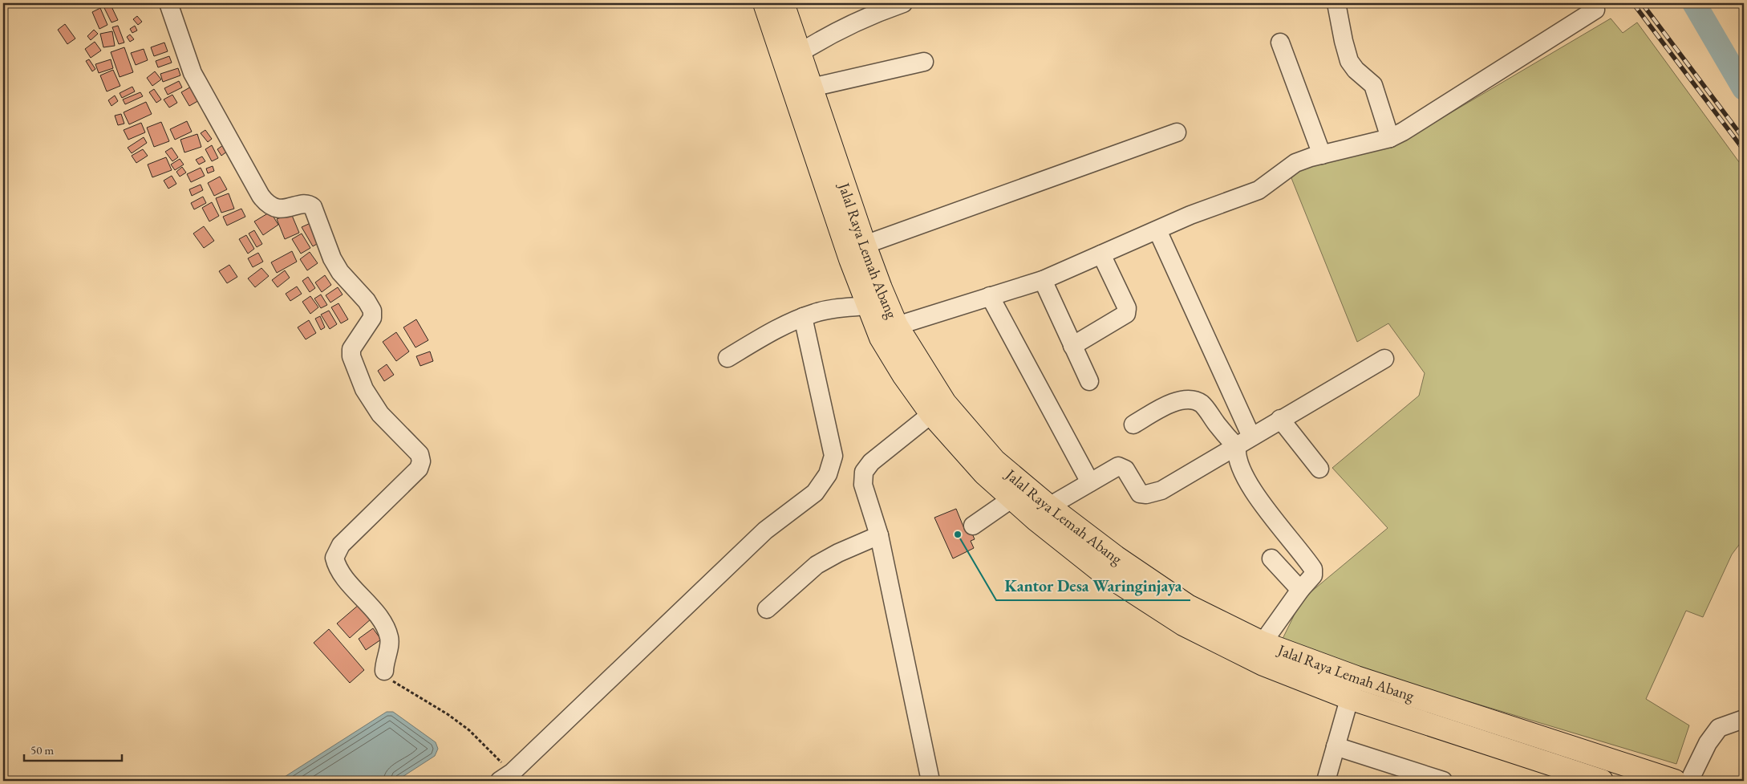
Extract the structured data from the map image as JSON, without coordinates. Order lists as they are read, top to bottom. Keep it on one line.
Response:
{"streets":{"highway":["Jalal Raya Lemah Abang"]},"places":["Kantor Desa Waringinjaya"],"scale_bar":"50 m"}
